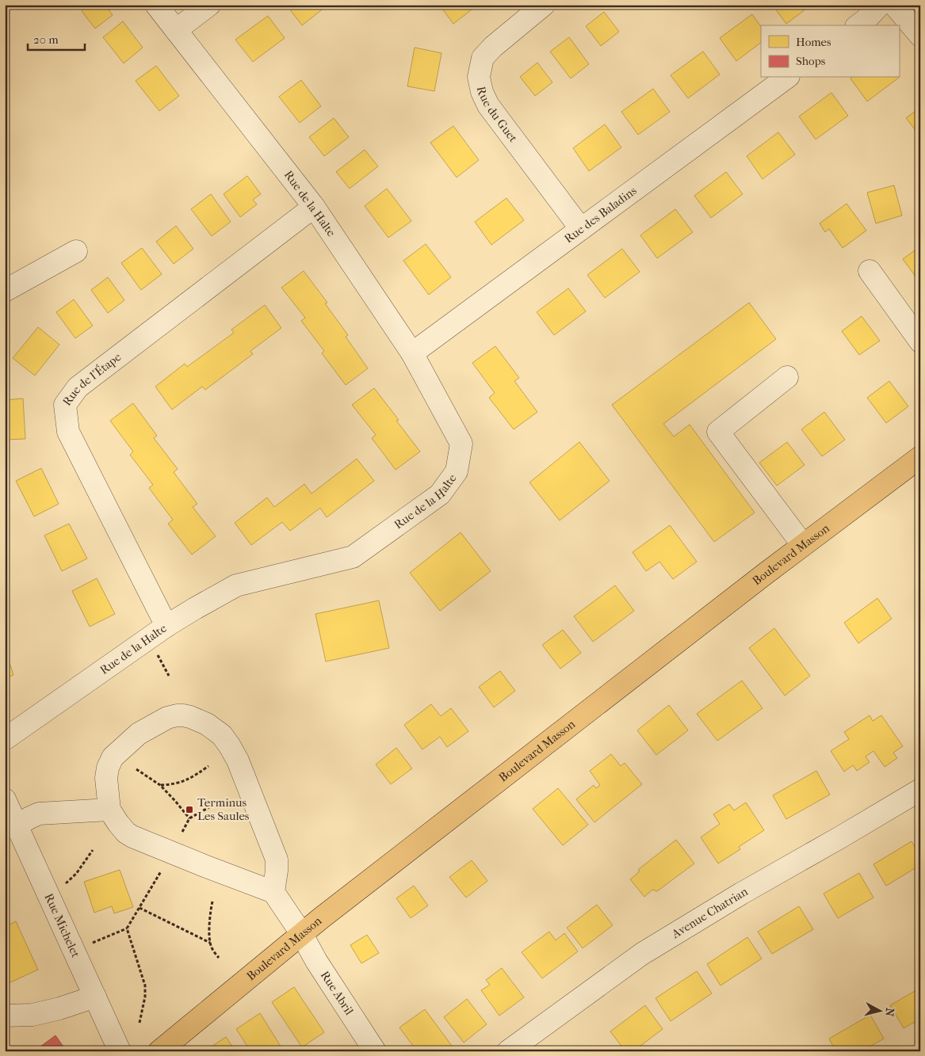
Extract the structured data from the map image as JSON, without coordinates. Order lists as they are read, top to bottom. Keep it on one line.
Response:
{"streets":{"main road":["Boulevard Masson"],"street":["Rue du Guet","Rue de la Halte","Rue des Baladins","Rue de l'Étape","Avenue Chatrian","Rue Michelet","Rue Abril"]},"crossings":[["Rue du Guet","Rue des Baladins"],["Rue de la Halte","Rue des Baladins"],["Rue de la Halte","Rue de l'Étape"],["Boulevard Masson","Rue Abril"]],"places":{"transit":["Terminus Les Saules"]},"legend":["Homes","Shops"],"scale_bar":"20 m","north":"right"}
